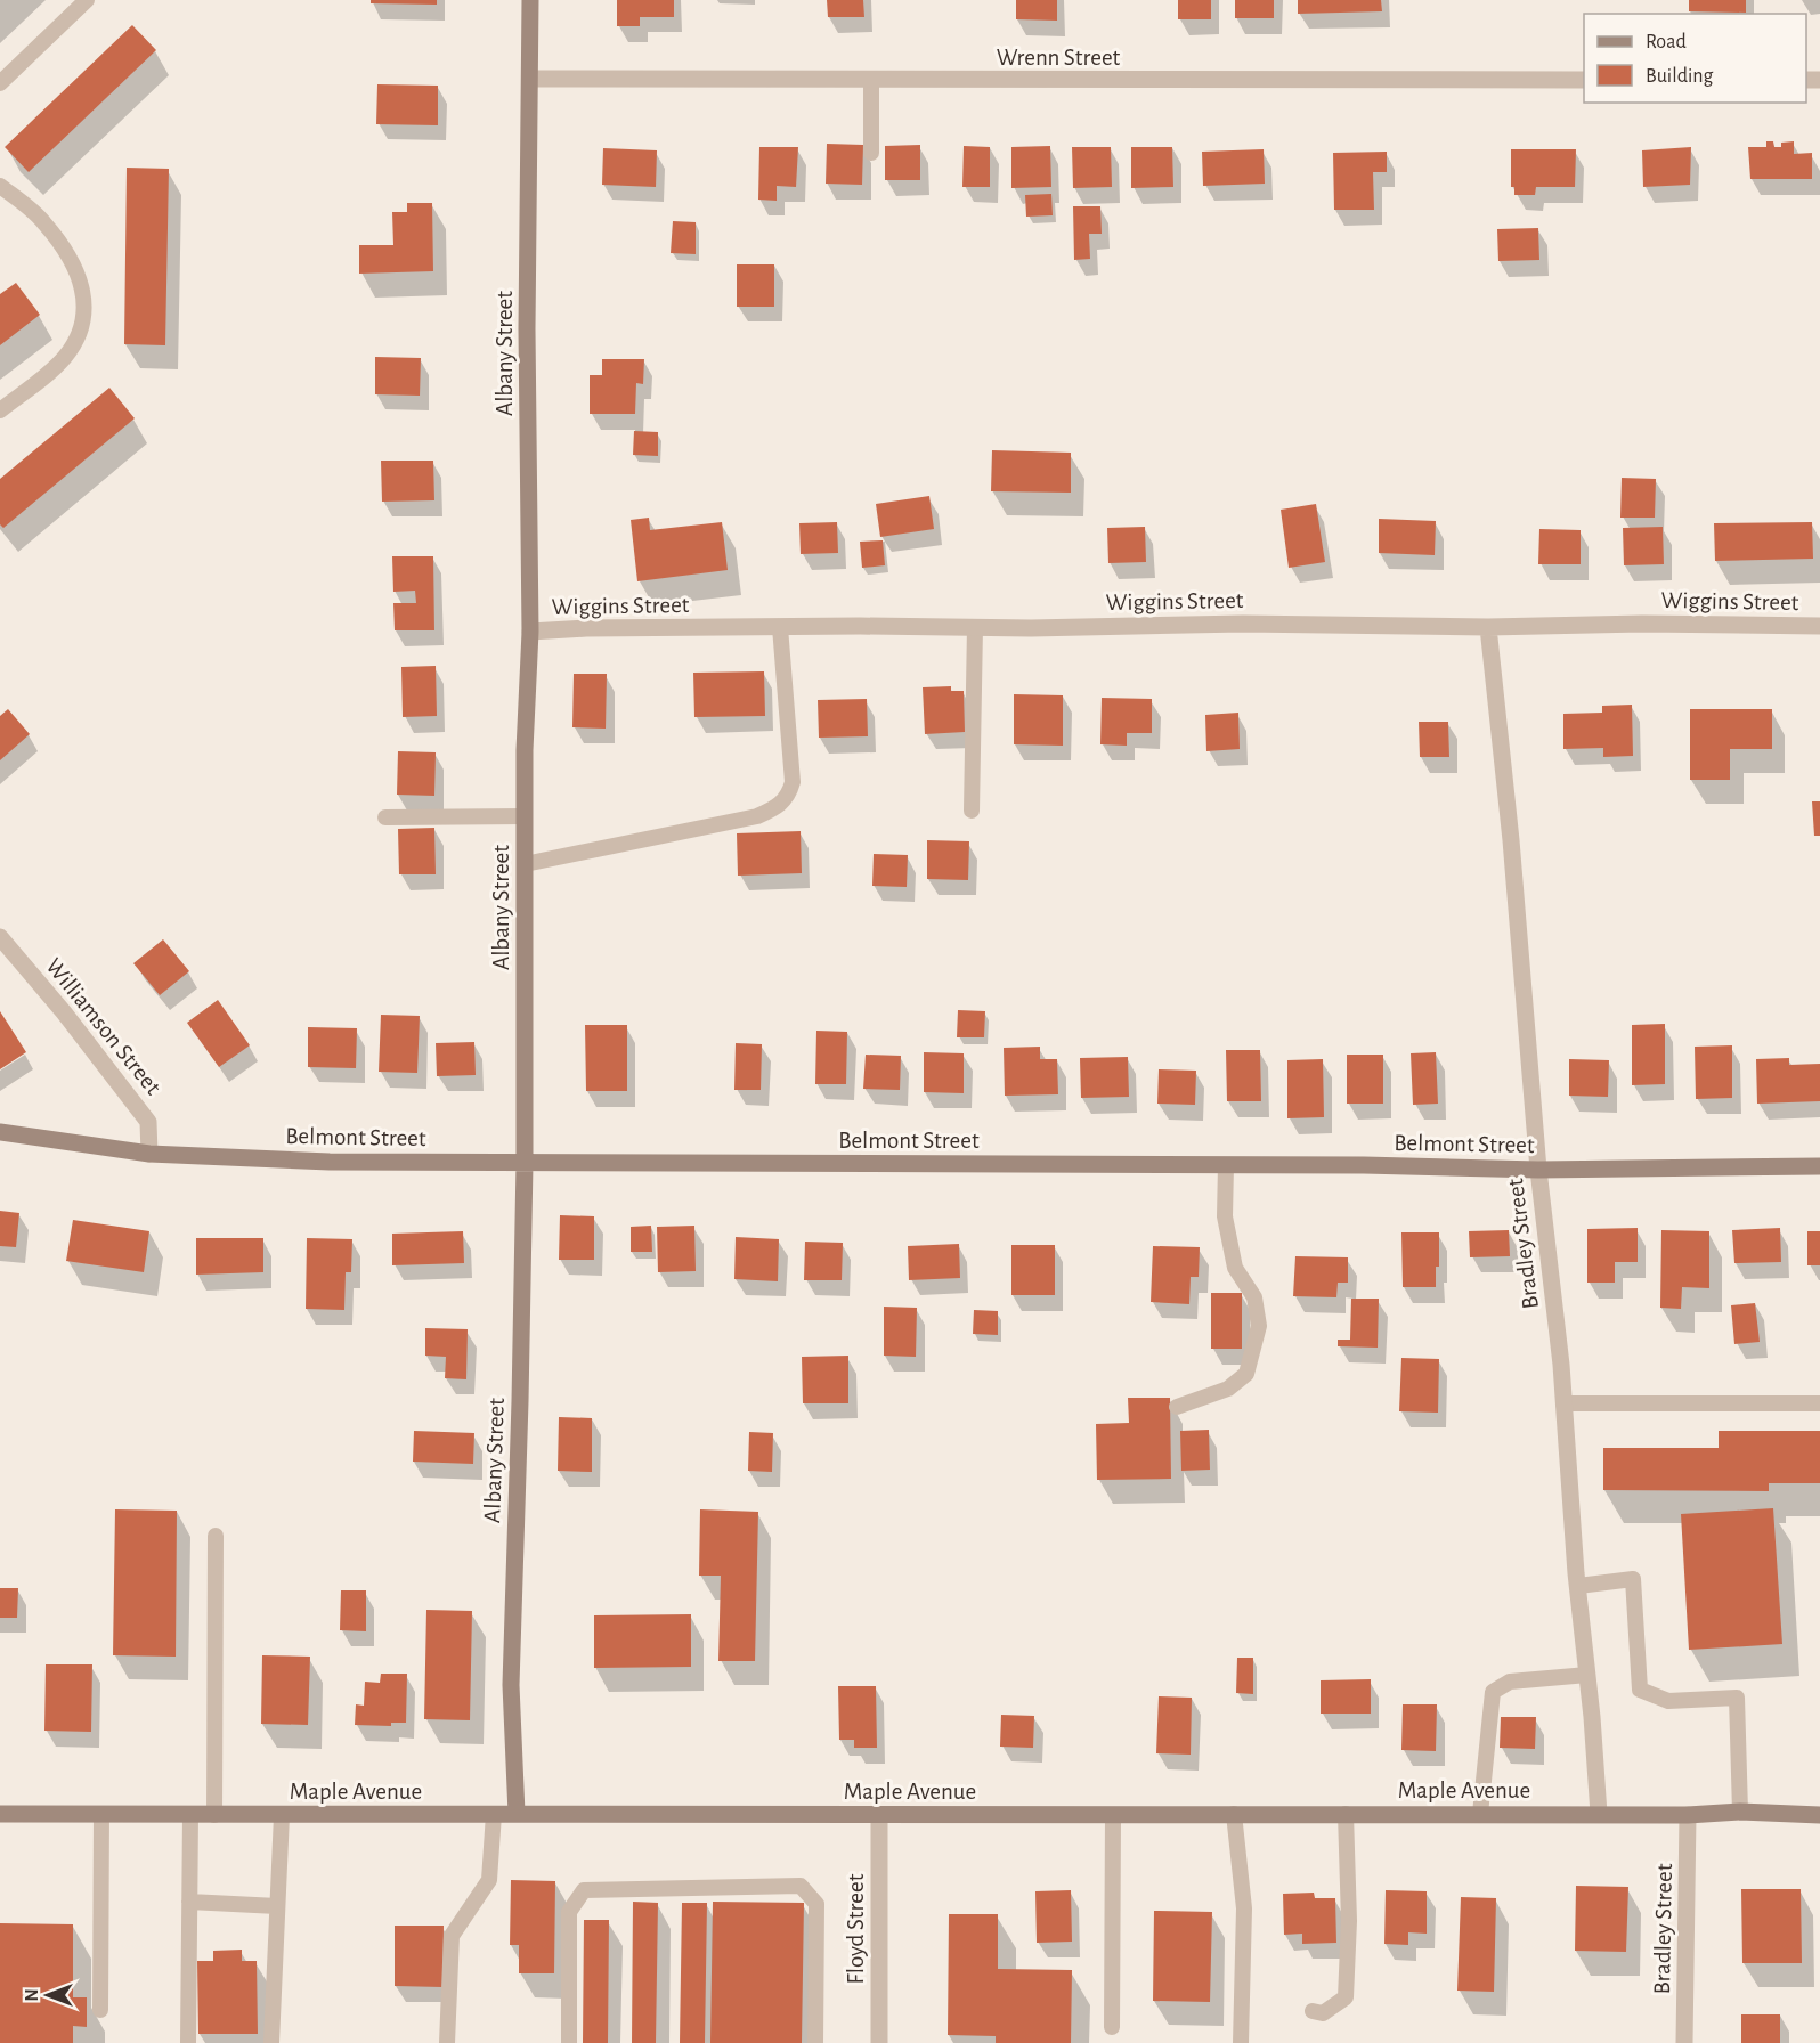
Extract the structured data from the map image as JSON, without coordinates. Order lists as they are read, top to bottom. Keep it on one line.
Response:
{"streets":{"street":["Wrenn Street","Albany Street","Wiggins Street","Williamson Street","Belmont Street","Bradley Street","Maple Avenue","Floyd Street"]},"crossings":[["Wrenn Street","Albany Street"],["Albany Street","Wiggins Street"],["Albany Street","Belmont Street"],["Albany Street","Maple Avenue"],["Wiggins Street","Bradley Street"],["Williamson Street","Belmont Street"],["Belmont Street","Bradley Street"],["Bradley Street","Maple Avenue"],["Maple Avenue","Floyd Street"]],"legend":["Road","Building"],"north":"left"}
